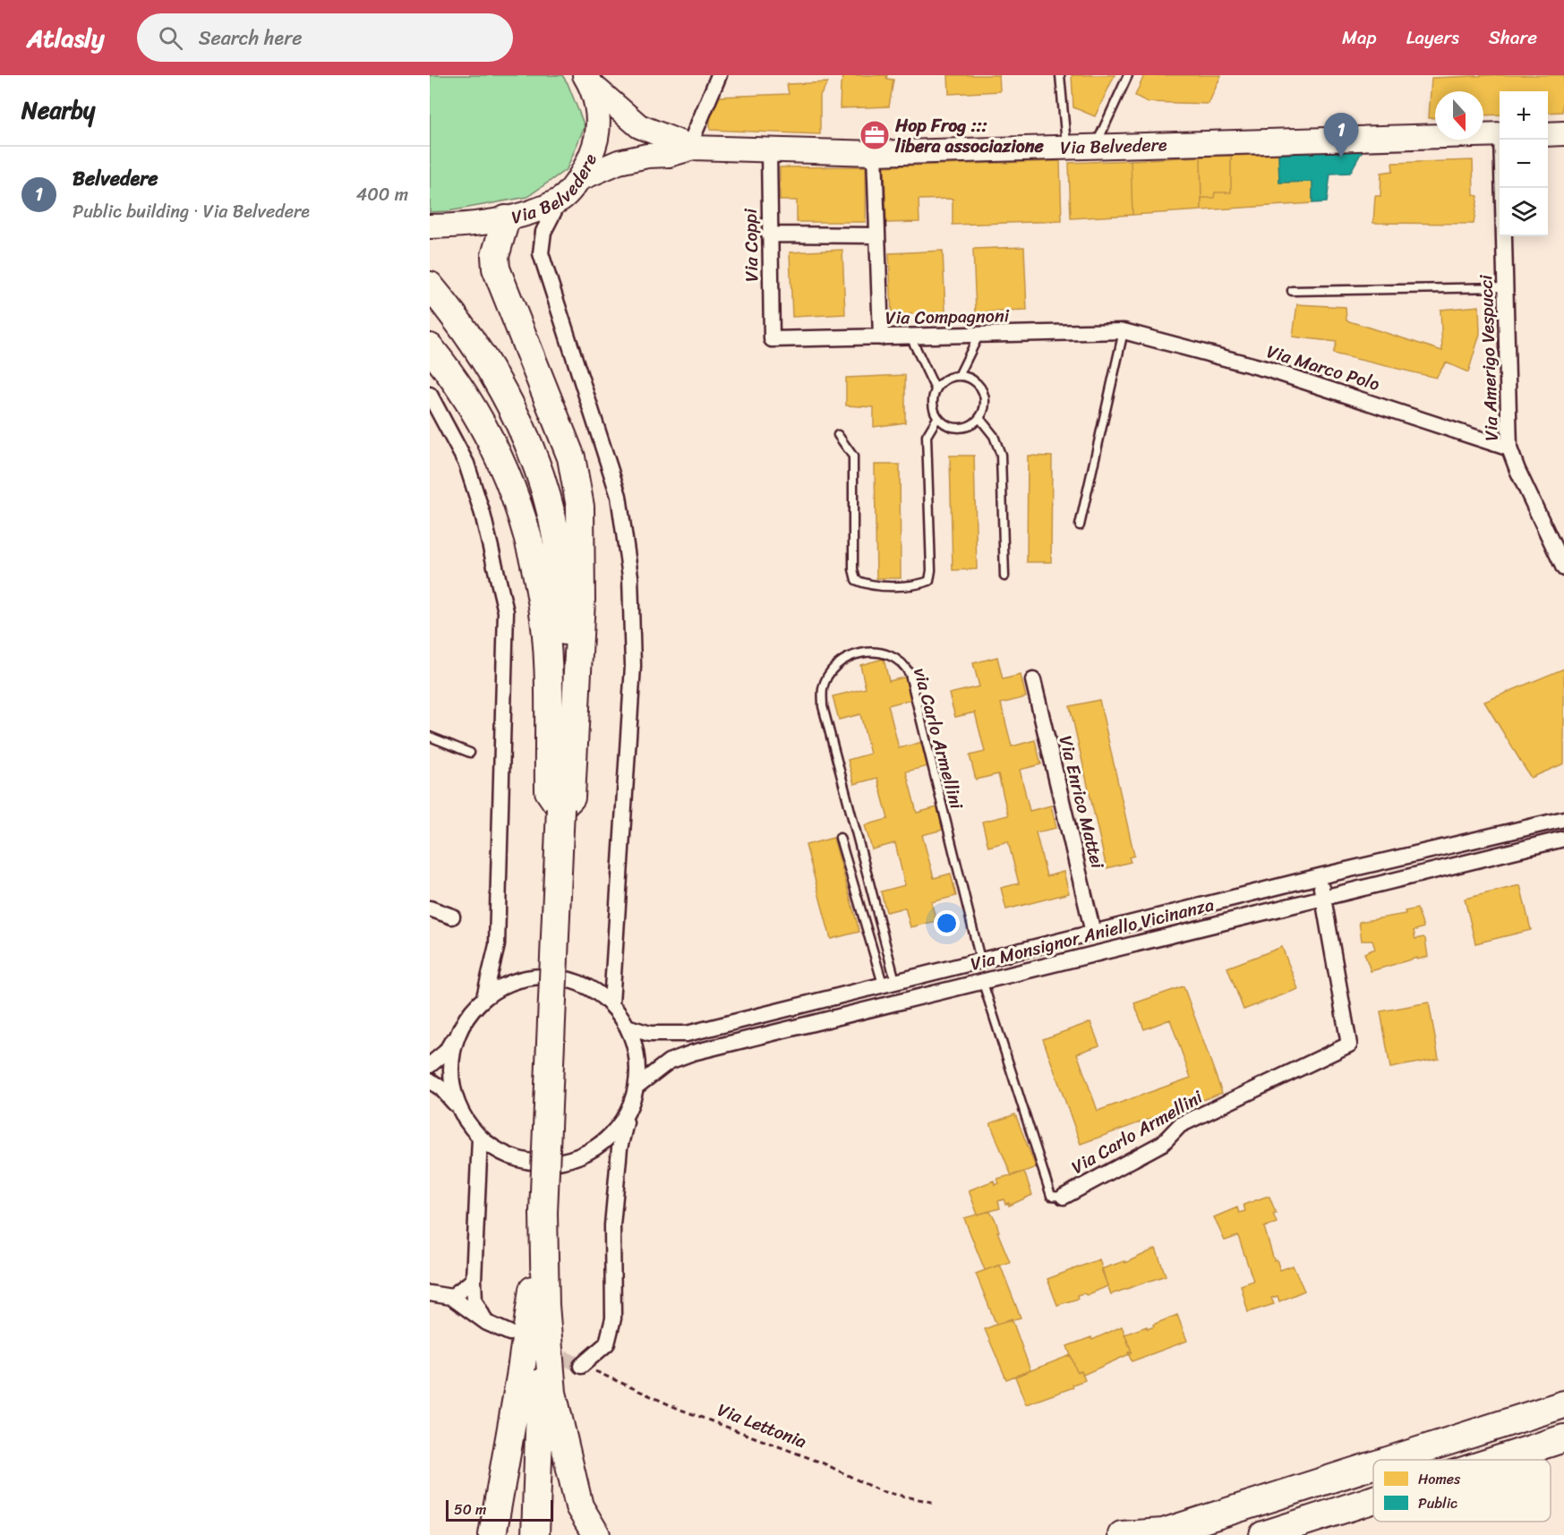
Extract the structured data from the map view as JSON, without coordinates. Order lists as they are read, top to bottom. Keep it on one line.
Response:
{"streets":{"main road":["Via Belvedere"],"street":["Via Coppi","Via Compagnoni","Via Amerigo Vespucci","Via Marco Polo","Via Enrico Mattei","Via Monsignor Aniello Vicinanza","Via Carlo Armellini"],"lane":["via Carlo Armellini"],"path":["Via Lettonia"]},"crossings":[["Via Belvedere","Via Coppi"],["Via Coppi","Via Compagnoni"],["Via Compagnoni","Via Marco Polo"],["Via Amerigo Vespucci","Via Marco Polo"],["via Carlo Armellini","Via Monsignor Aniello Vicinanza"],["Via Enrico Mattei","Via Monsignor Aniello Vicinanza"],["Via Monsignor Aniello Vicinanza","Via Carlo Armellini"]],"places":{"office":["Hop Frog ::: libera associazione"]},"legend":["Homes","Public"],"scale_bar":"50 m","north":"bottom","page":{"header":"Atlasly","search":"Search here","nav":["Map","Layers","Share"],"heading":"Nearby","map_buttons":["+","−"],"pins":"1","list":[{"mark":"1","name":"Belvedere","note":"Public building · Via Belvedere","value":"400 m"}],"scale":"50 m"}}
